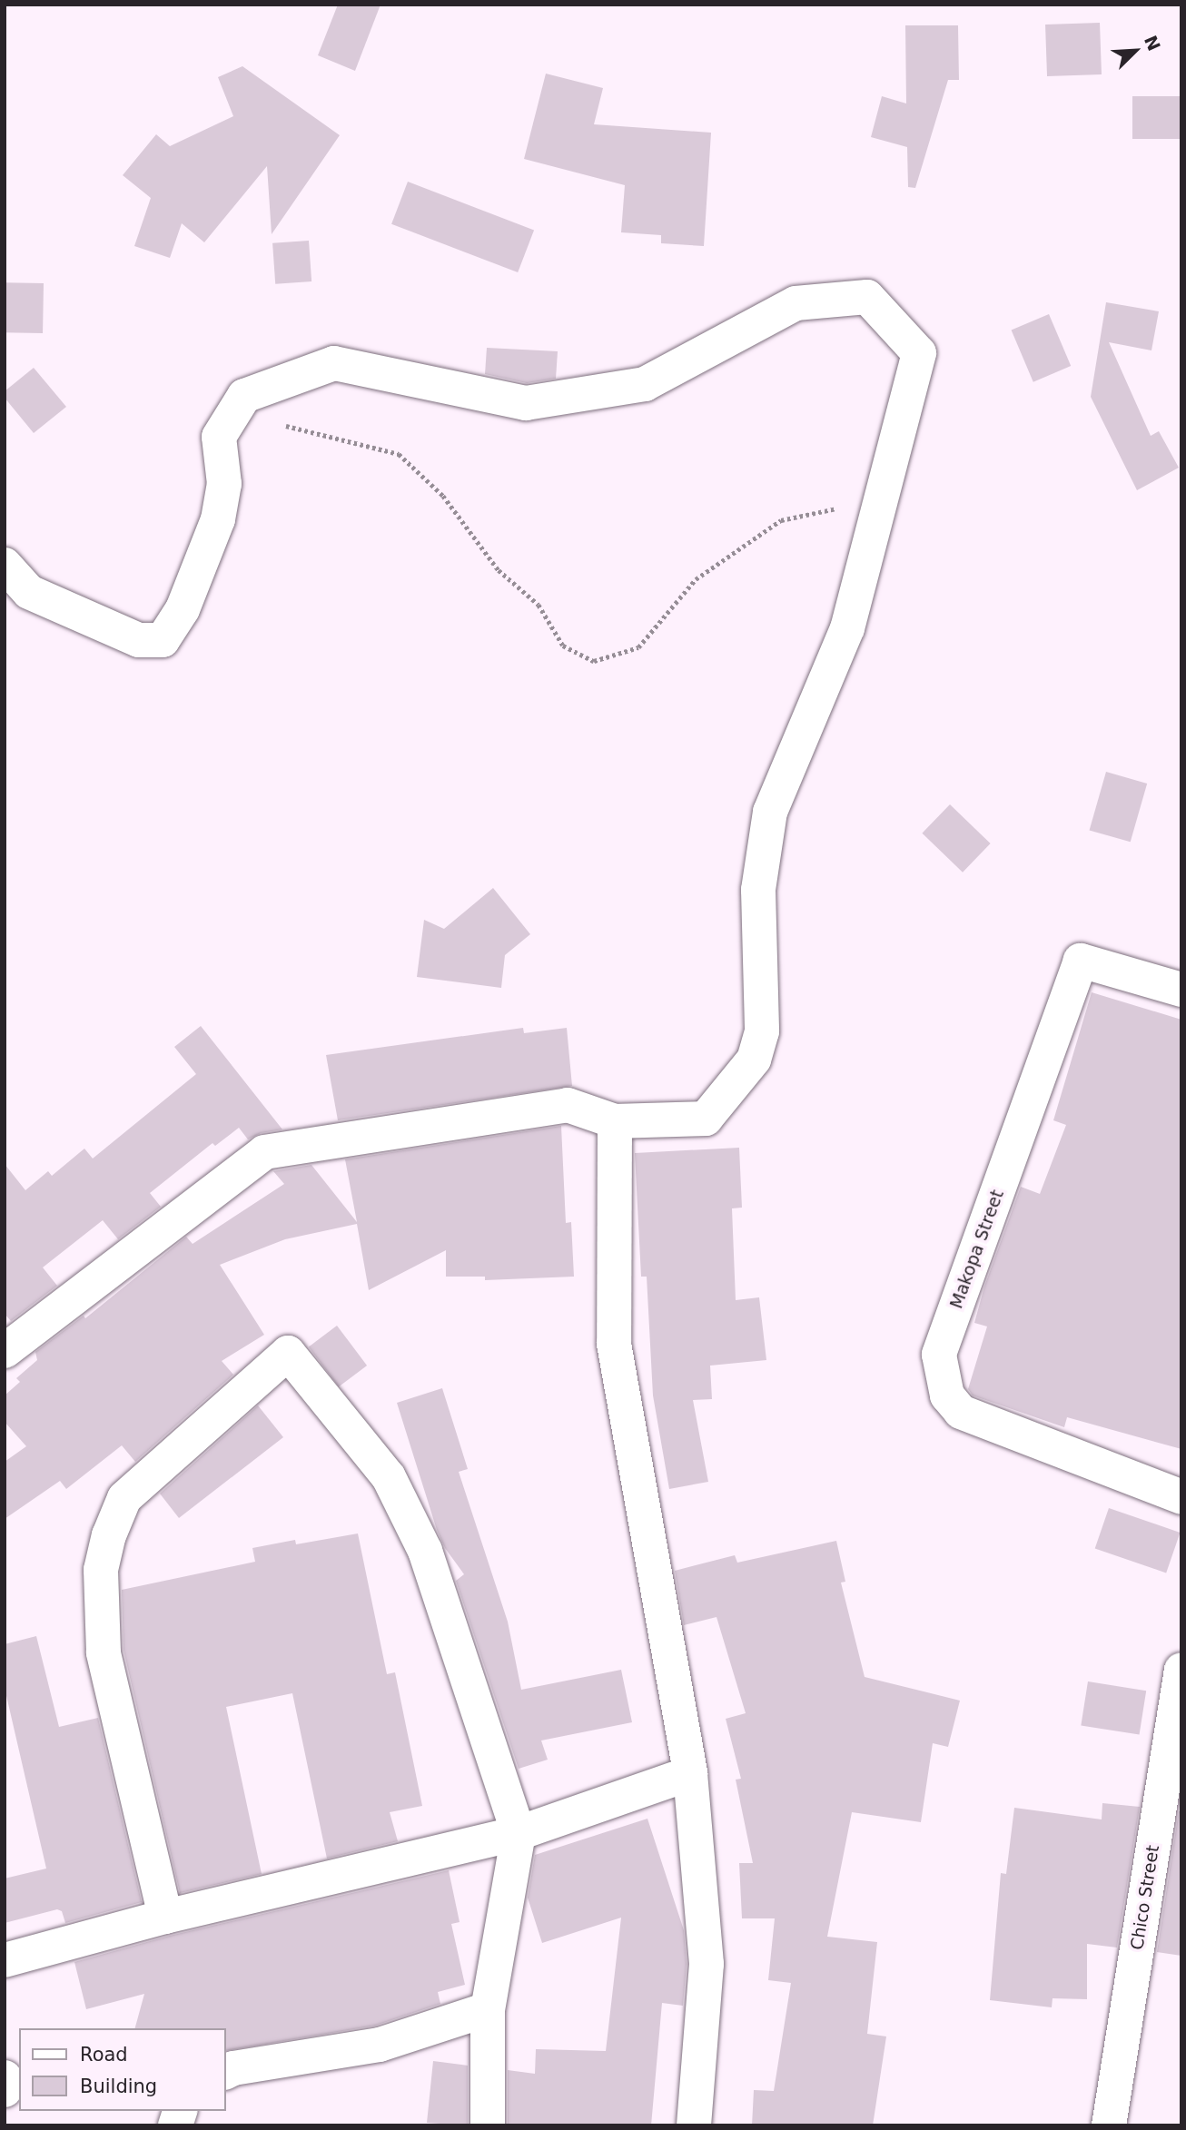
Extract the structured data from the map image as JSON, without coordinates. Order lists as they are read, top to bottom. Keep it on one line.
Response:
{"streets":{"street":["Makopa Street","Chico Street"]},"legend":["Road","Building"],"north":"top right"}
